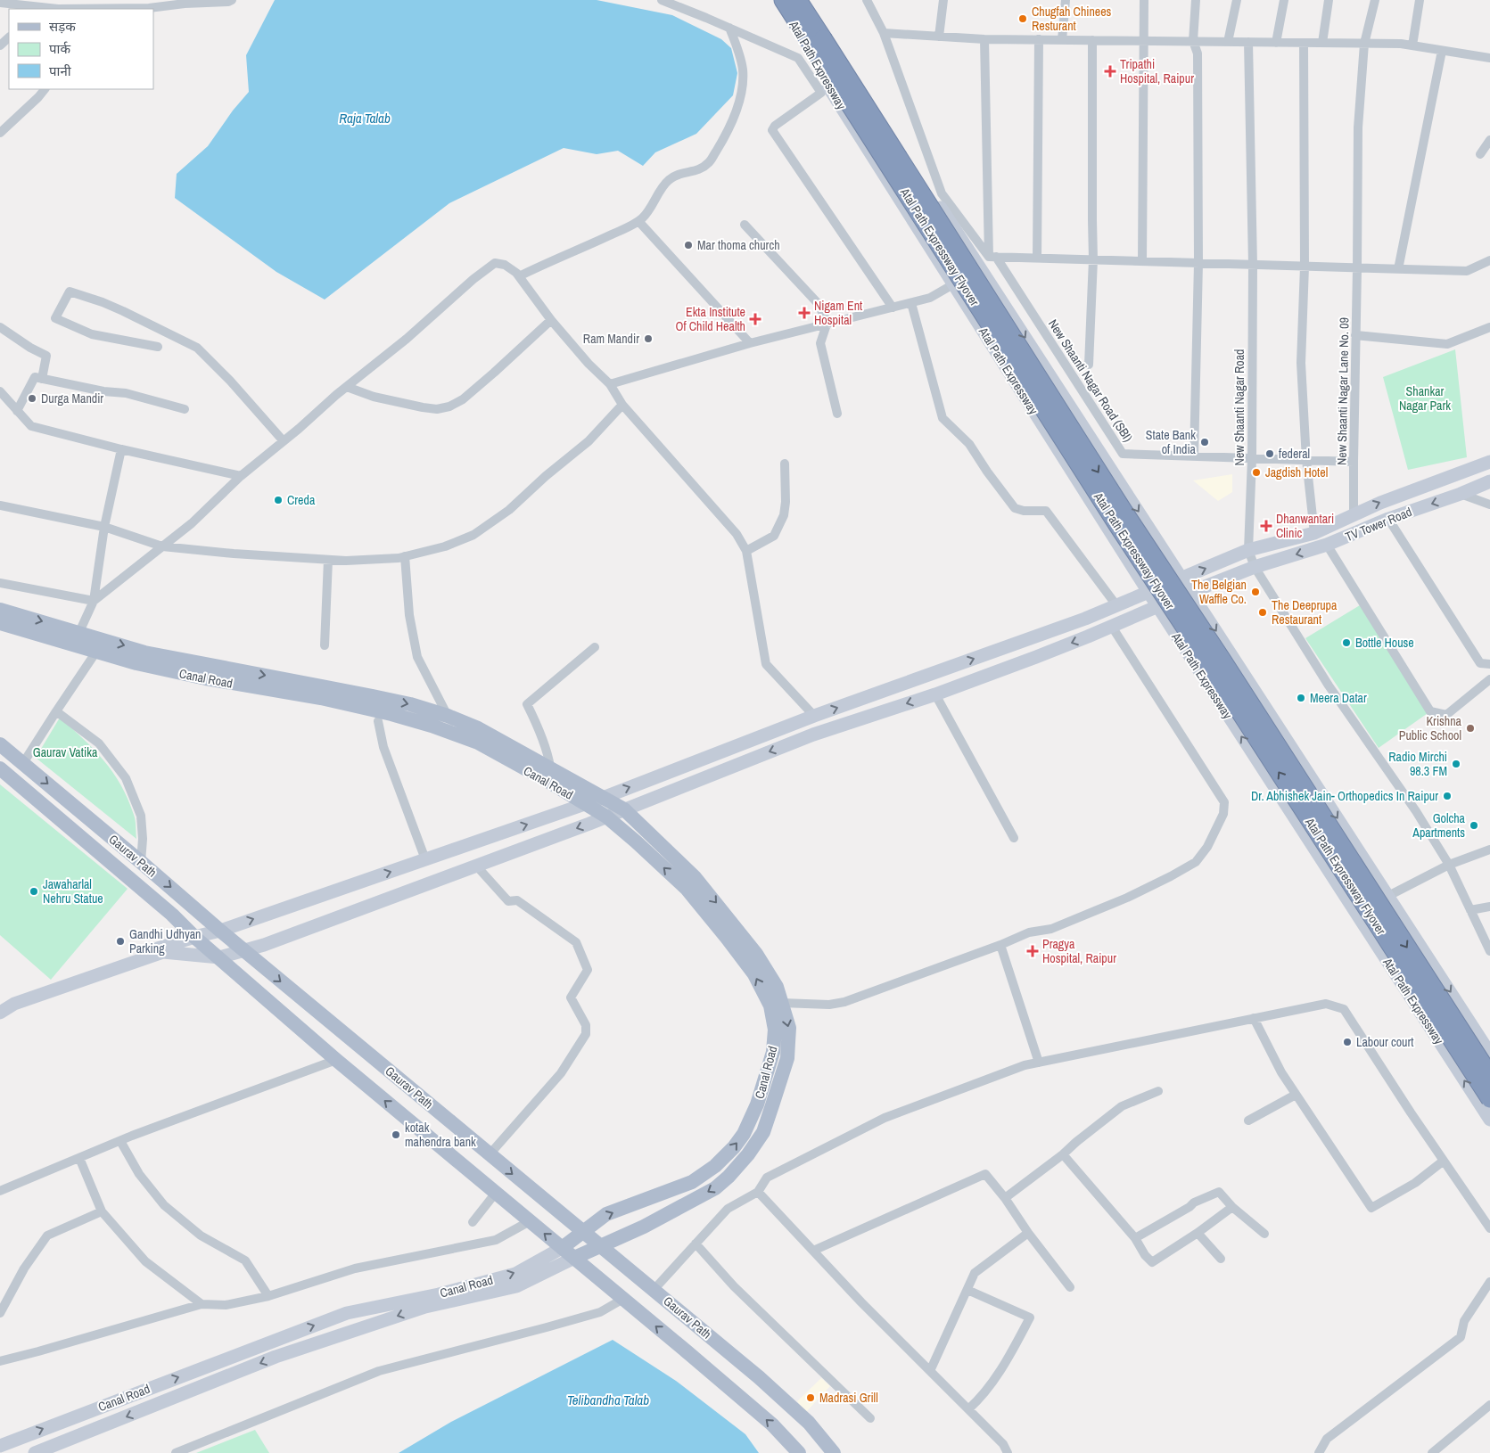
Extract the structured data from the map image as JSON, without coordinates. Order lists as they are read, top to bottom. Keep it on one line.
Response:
{"streets":{"highway":["Atal Path Expressway Flyover"],"main road":["Atal Path Expressway","TV Tower Road","Canal Road","Gaurav Path"],"street":["New Shaanti Nagar Road (SBI)","New Shaanti Nagar Lane No. 09","New Shaanti Nagar Road"]},"crossings":[["Atal Path Expressway","Atal Path Expressway Flyover"],["Atal Path Expressway","TV Tower Road"],["New Shaanti Nagar Road (SBI)","New Shaanti Nagar Lane No. 09"],["New Shaanti Nagar Road (SBI)","New Shaanti Nagar Road"],["New Shaanti Nagar Lane No. 09","TV Tower Road"],["New Shaanti Nagar Road","TV Tower Road"],["TV Tower Road","Canal Road"],["TV Tower Road","Gaurav Path"],["Canal Road","Gaurav Path"]],"water":["Raja Talab","Telibandha Talab"],"parks":["Shankar Nagar Park","Gaurav Vatika"],"places":{"other":["Chugfah Chinees Resturant","Mar thoma church","Ram Mandir","Durga Mandir","State Bank of India","federal","Jagdish Hotel","Creda","The Belgian Waffle Co.","The Deeprupa Restaurant","Bottle House","Meera Datar","Krishna Public School","Radio Mirchi 98.3 FM","Dr. Abhishek Jain- Orthopedics In Raipur","Golcha Apartments","Jawaharlal Nehru Statue","Gandhi Udhyan Parking","Labour court","kotak mahendra bank","Madrasi Grill"],"health":["Tripathi Hospital, Raipur","Nigam Ent Hospital","Ekta Institute Of Child Health","Dhanwantari Clinic","Pragya Hospital, Raipur"]},"legend":["सड़क","पार्क","पानी"]}
